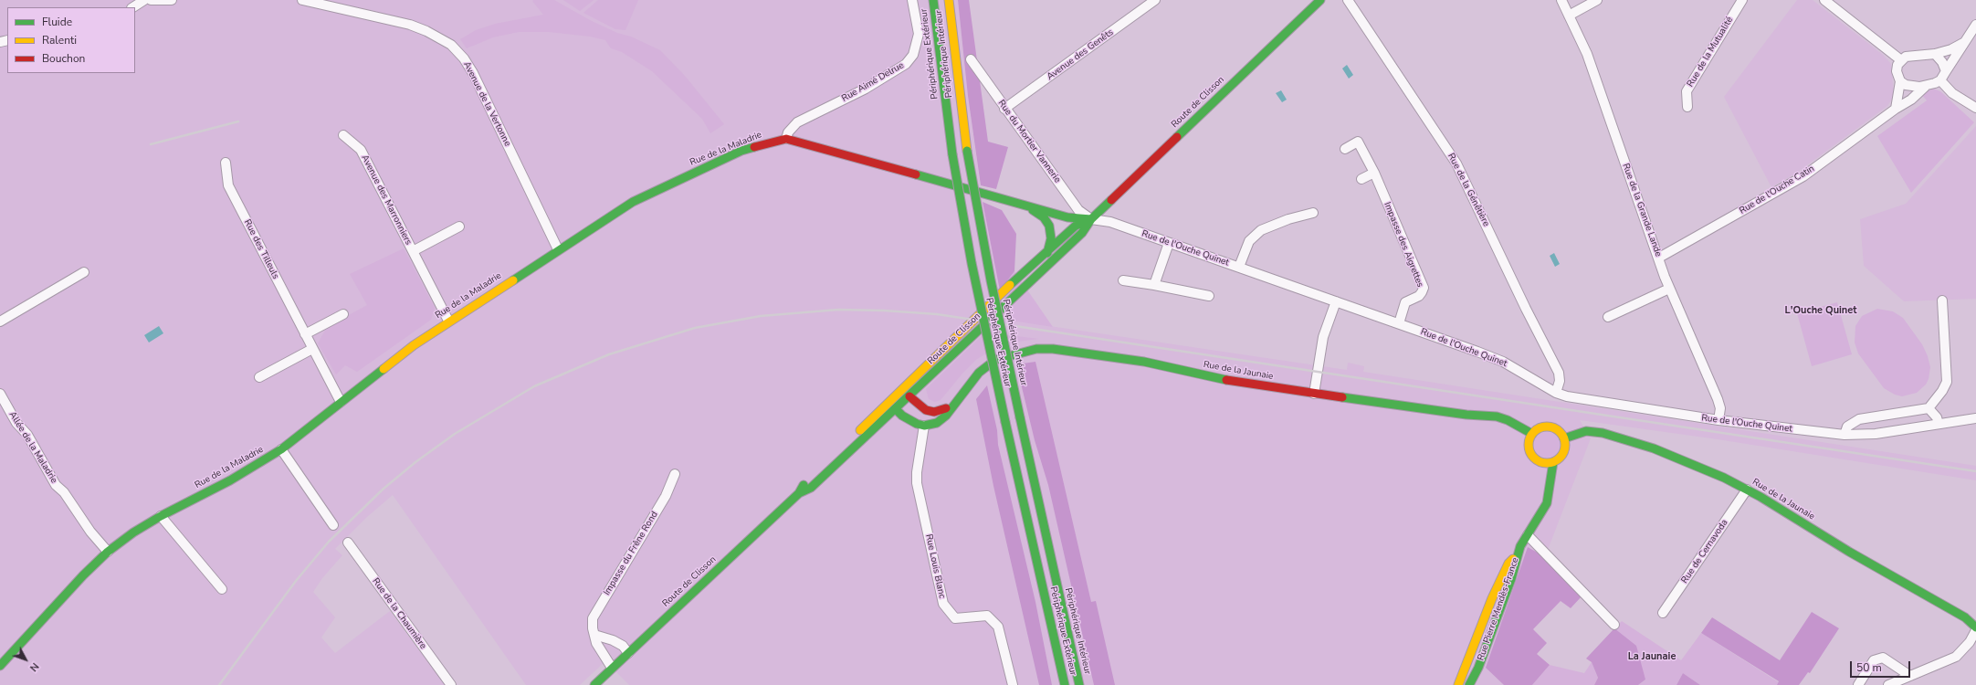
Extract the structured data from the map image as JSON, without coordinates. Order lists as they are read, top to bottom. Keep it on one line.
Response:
{"streets":{"main road":["Périphérique Extérieur","Périphérique Intérieur","Route de Clisson","Rue de la Maladrie","Rue de la Jaunaie","Rue Pierre Mendès-France"],"street":["Rue de la Mutualité","Avenue des Genêts","Rue Aimé Delrue","Avenue de la Vertonne","Rue du Mortier Vannerie","Rue de la Génêtière","Rue de l'Ouche Catin","Avenue des Marronniers","Rue de la Grande Lande","Impasse des Aigrettes","Rue de l'Ouche Quinet","Rue des Tilleuls","Allée de la Maladrie","Rue de Cernavoda","Impasse du Frêne Rond","Rue Louis Blanc","Rue de la Chaumière"]},"crossings":[["Avenue des Genêts","Rue du Mortier Vannerie"],["Rue Aimé Delrue","Rue de la Maladrie"],["Route de Clisson","Rue du Mortier Vannerie"],["Route de Clisson","Rue de la Maladrie"],["Route de Clisson","Rue de l'Ouche Quinet"],["Route de Clisson","Rue de la Jaunaie"],["Route de Clisson","Impasse du Frêne Rond"],["Avenue de la Vertonne","Rue de la Maladrie"],["Rue du Mortier Vannerie","Rue de la Maladrie"],["Rue du Mortier Vannerie","Rue de l'Ouche Quinet"],["Rue de la Maladrie","Avenue des Marronniers"],["Rue de la Maladrie","Rue de l'Ouche Quinet"],["Rue de la Maladrie","Rue des Tilleuls"],["Rue de la Maladrie","Allée de la Maladrie"],["Rue de la Génêtière","Rue de l'Ouche Quinet"],["Rue de l'Ouche Catin","Rue de la Grande Lande"],["Rue de la Grande Lande","Rue de l'Ouche Quinet"],["Impasse des Aigrettes","Rue de l'Ouche Quinet"],["Rue de la Jaunaie","Rue de Cernavoda"],["Rue de la Jaunaie","Rue Louis Blanc"],["Rue de la Jaunaie","Rue Pierre Mendès-France"]],"districts":["L'Ouche Quinet","La Jaunaie"],"legend":["Fluide","Ralenti","Bouchon"],"scale_bar":"50 m","north":"bottom right"}
